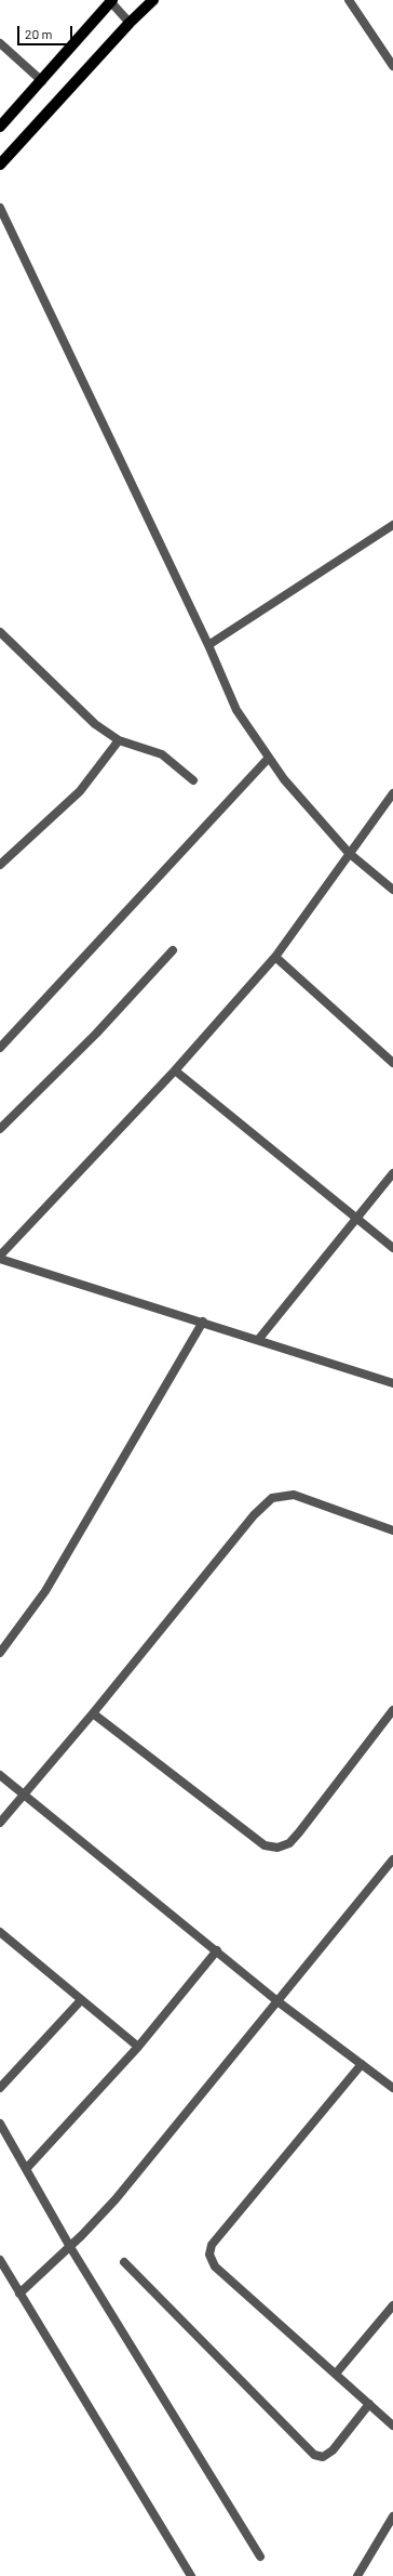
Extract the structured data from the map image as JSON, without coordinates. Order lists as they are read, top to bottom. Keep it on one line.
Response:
{"scale_bar":"20 m"}
